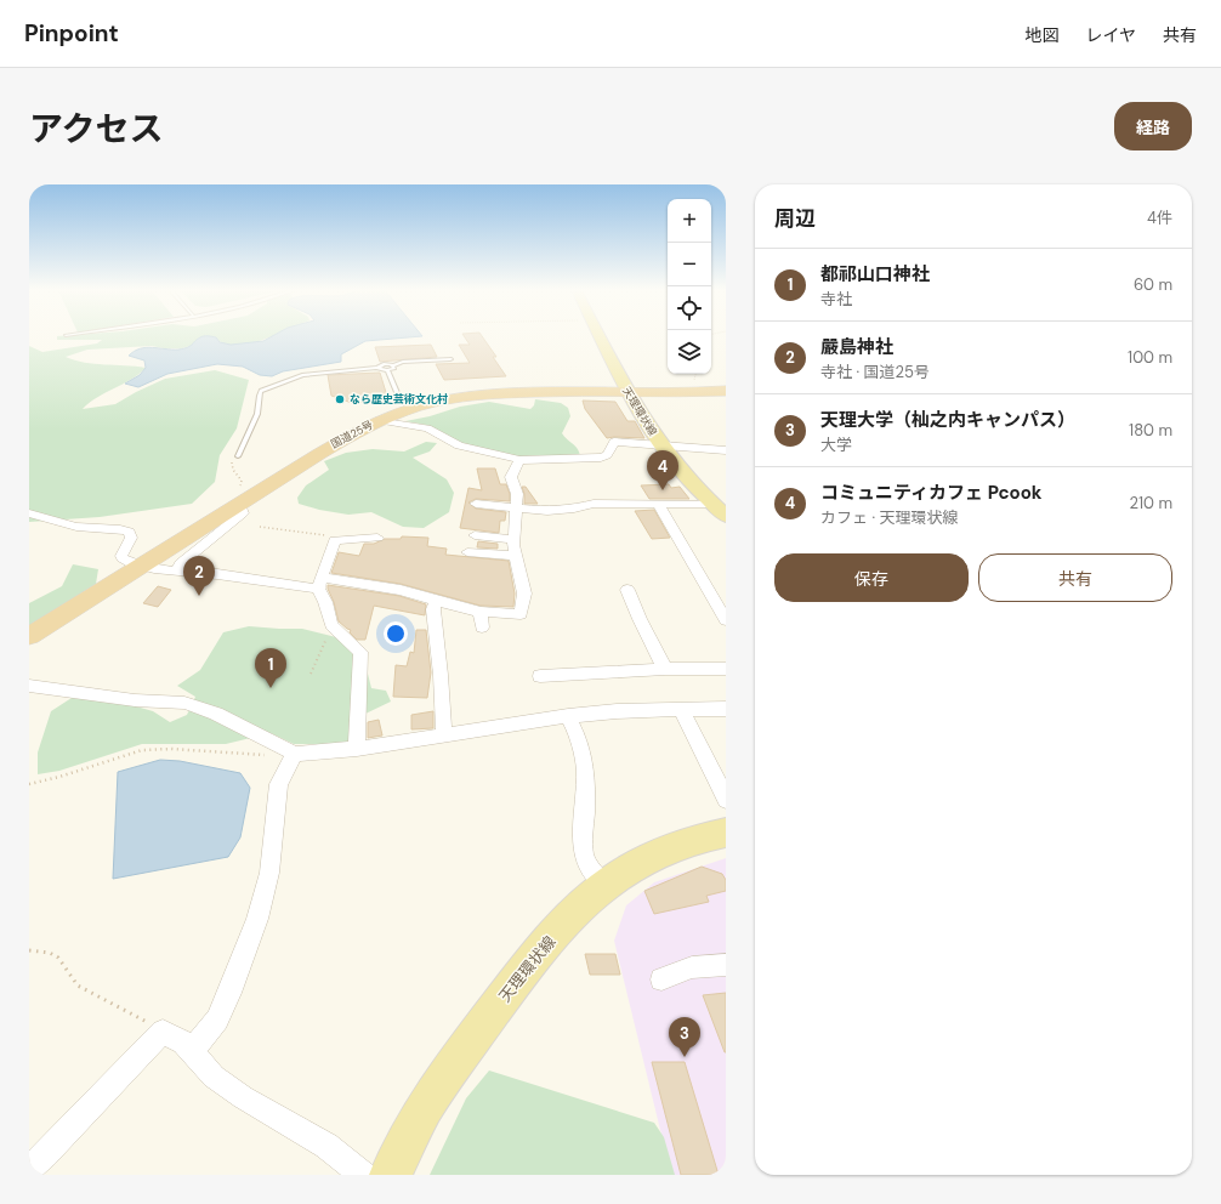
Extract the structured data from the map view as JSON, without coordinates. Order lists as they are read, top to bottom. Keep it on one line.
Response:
{"streets":{"highway":["国道25号"],"main road":["天理環状線"]},"crossings":[["天理環状線","国道25号"]],"places":["なら歴史芸術文化村"],"page":{"header":"Pinpoint","nav":["地図","レイヤ","共有"],"title":"アクセス","buttons":["経路",["保存","共有"]],"heading":["周辺","4件"],"map_buttons":["+","−"],"list":[{"mark":"1","name":"都祁山口神社","note":"寺社","value":"60 m"},{"mark":"2","name":"嚴島神社","note":"寺社 · 国道25号","value":"100 m"},{"mark":"3","name":"天理大学（杣之内キャンパス）","note":"大学","value":"180 m"},{"mark":"4","name":"コミュニティカフェ Pcook","note":"カフェ · 天理環状線","value":"210 m"}],"pins":["4","2","1","3"]}}
